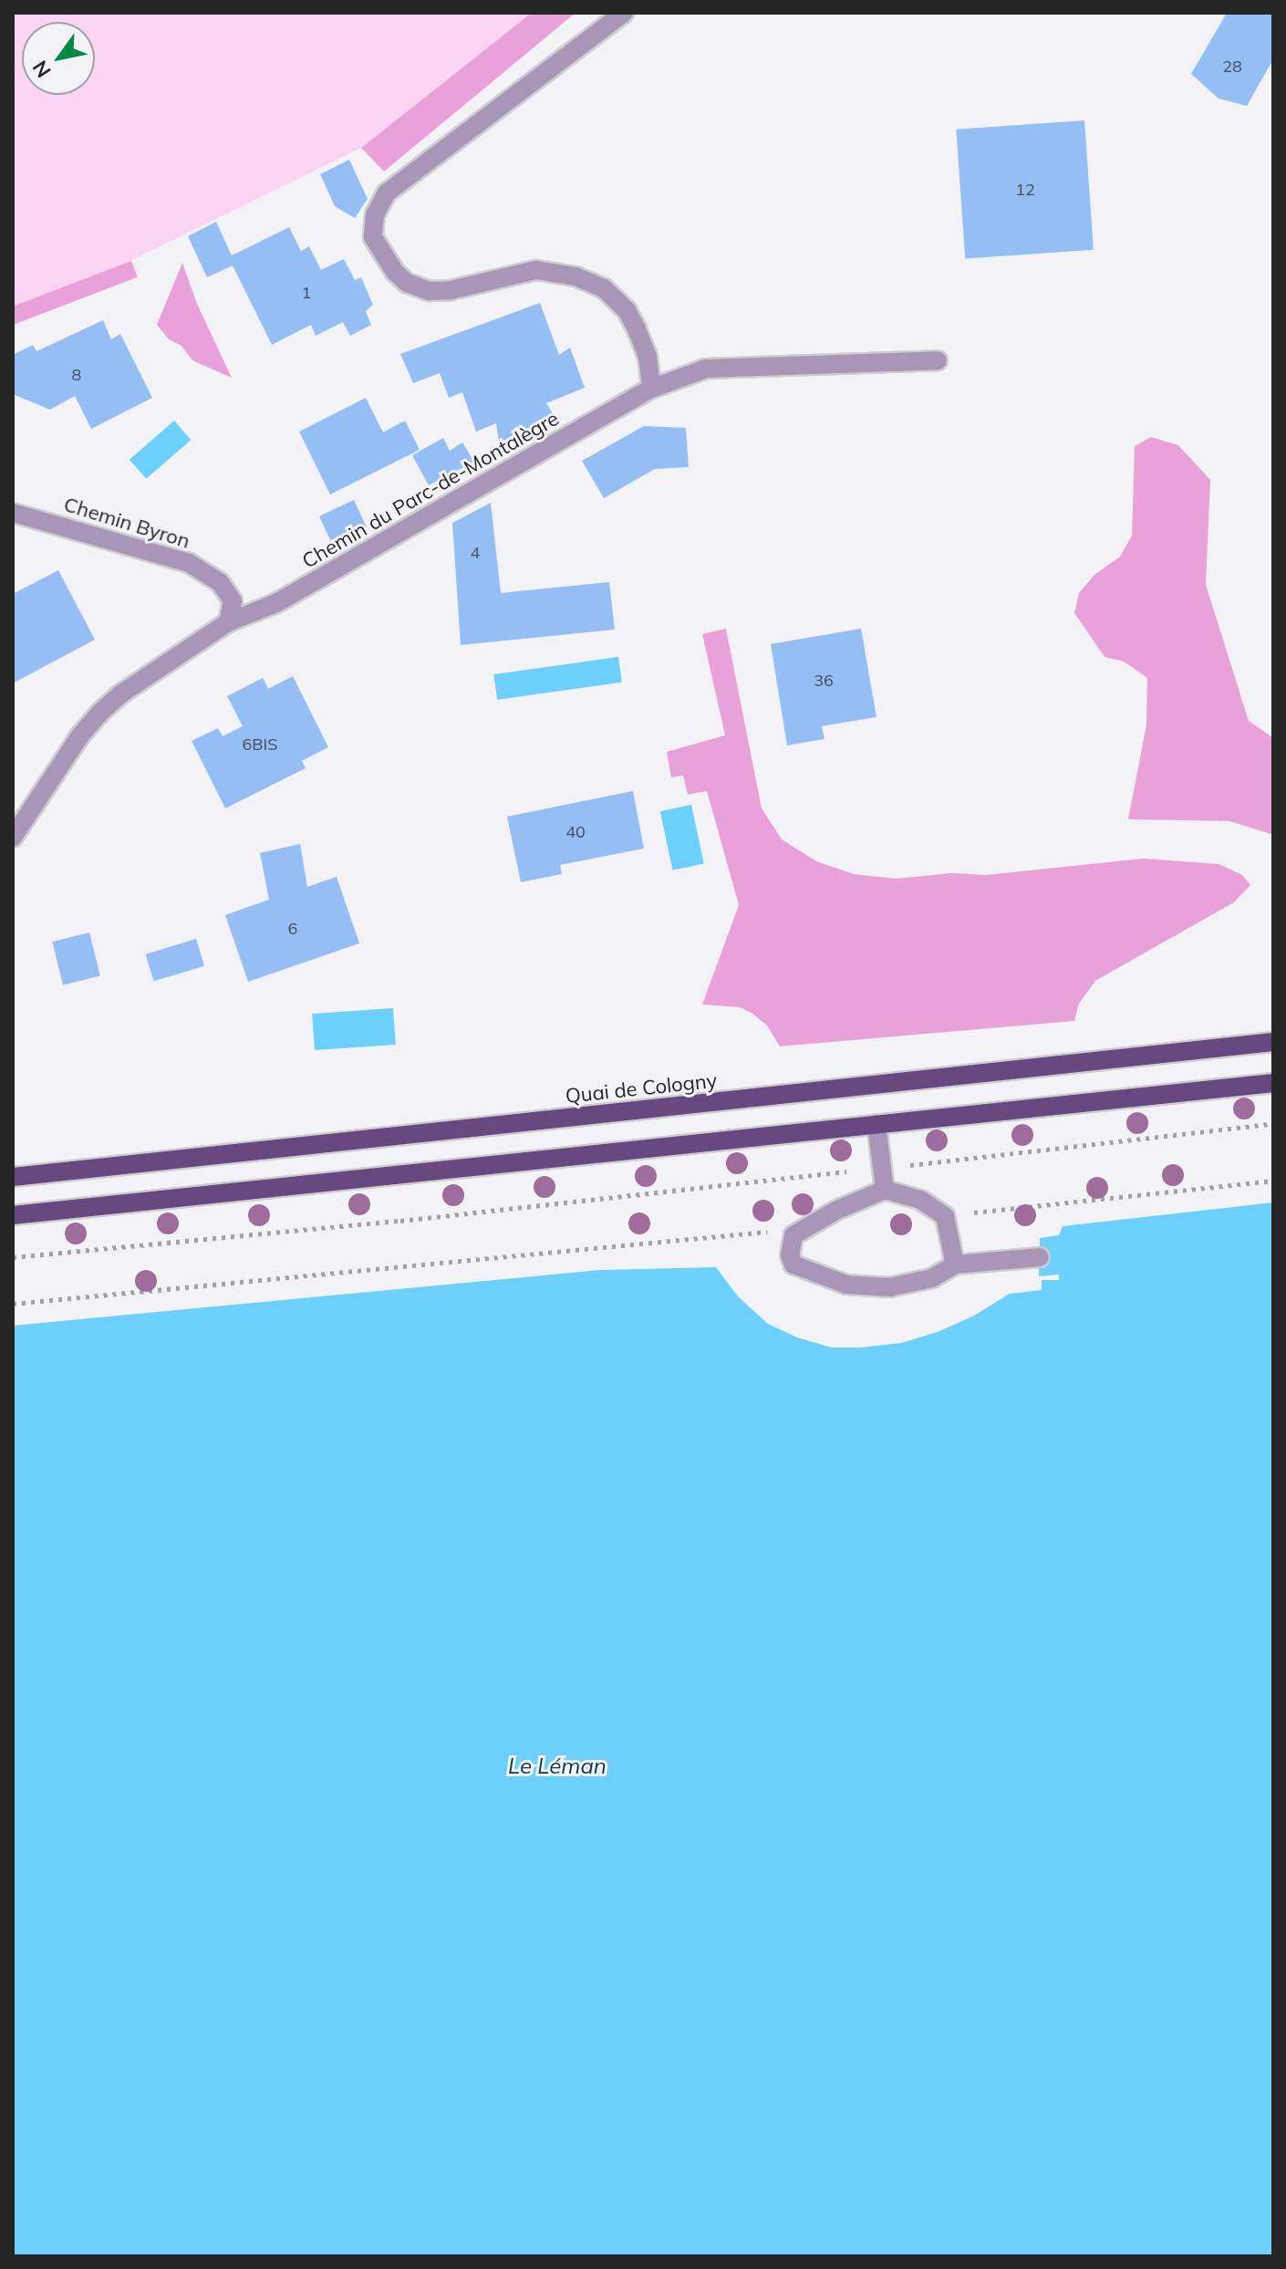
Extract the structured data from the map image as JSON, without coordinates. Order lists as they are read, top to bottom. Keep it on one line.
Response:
{"streets":{"main road":["Quai de Cologny"],"street":["Chemin du Parc-de-Montalègre","Chemin Byron"]},"crossings":[["Chemin du Parc-de-Montalègre","Chemin Byron"]],"water":["Le Léman"],"house_numbers":["28","12","1","8","4","36","6BIS","40","6"],"north":"bottom left"}
